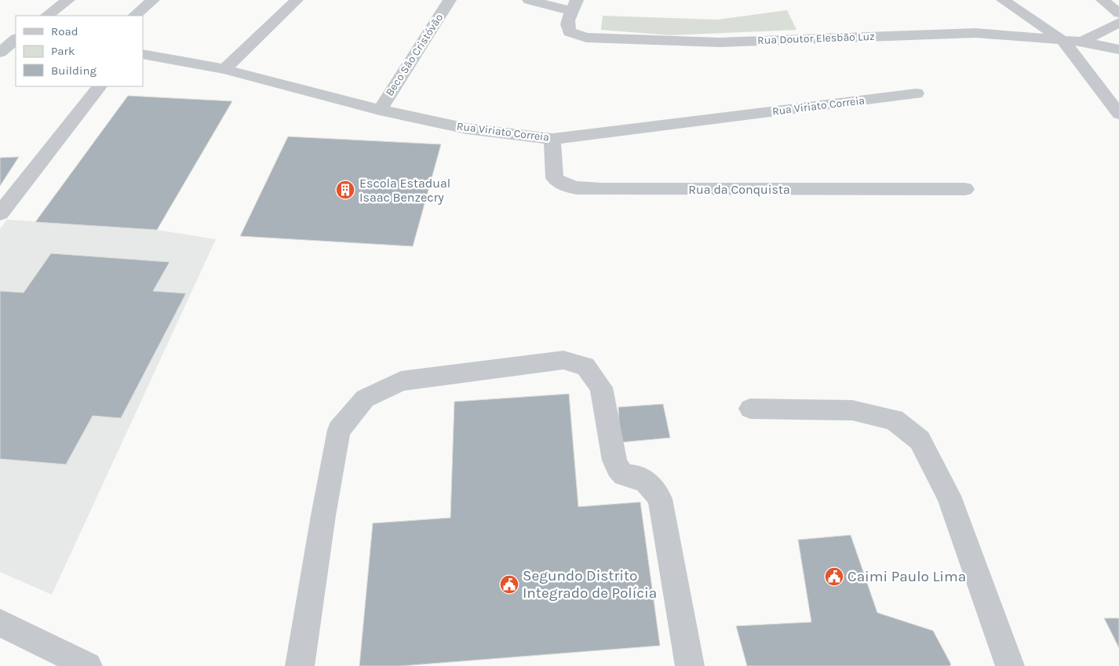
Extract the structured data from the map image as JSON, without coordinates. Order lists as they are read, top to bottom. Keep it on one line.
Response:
{"streets":{"street":["Rua Doutor Elesbão Luz","Beco São Cristóvão","Rua Viriato Correia","Rua da Conquista"]},"crossings":[["Beco São Cristóvão","Rua Viriato Correia"],["Rua Viriato Correia","Rua da Conquista"]],"places":{"building":["Escola Estadual Isaac Benzecry"],"public building":["Caimi Paulo Lima","Segundo Distrito Integrado de Polícia"]},"legend":["Road","Park","Building"]}
